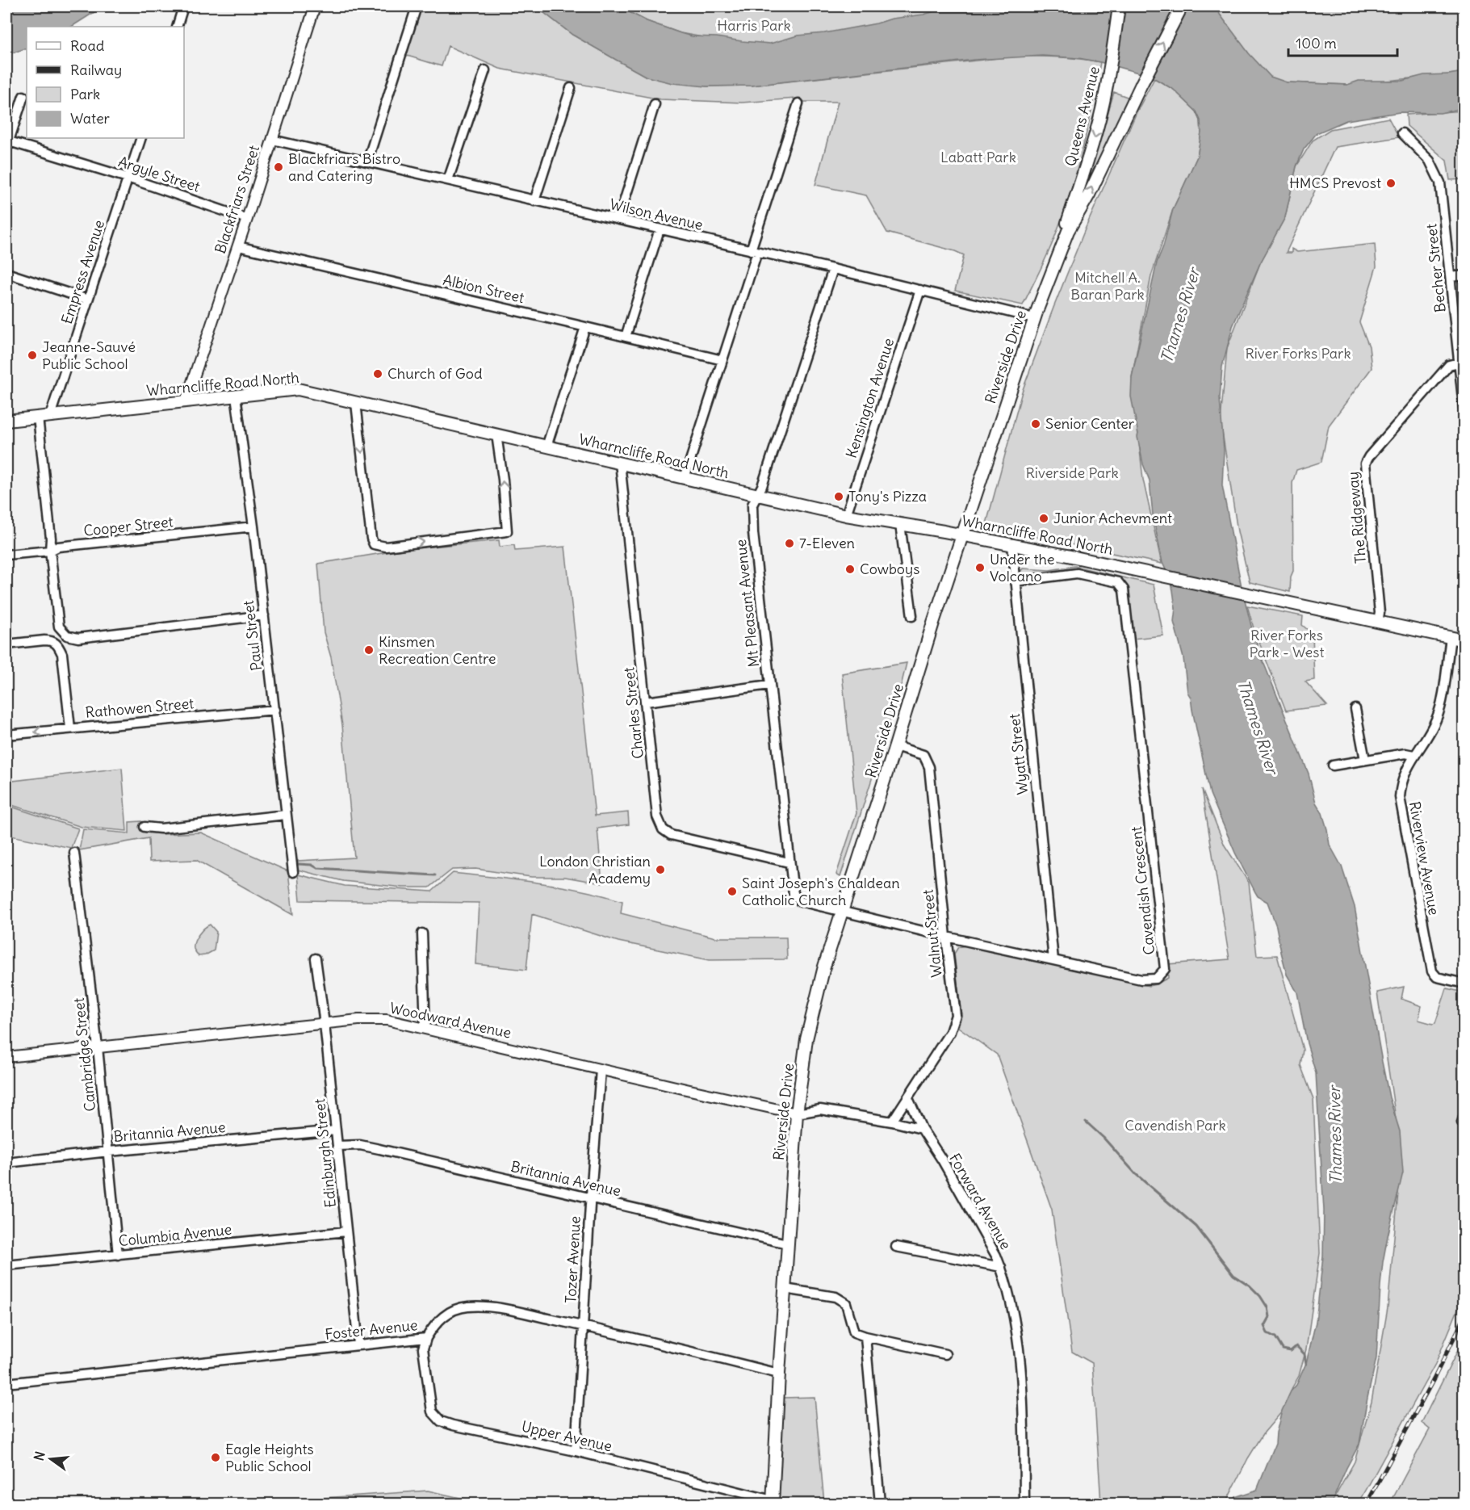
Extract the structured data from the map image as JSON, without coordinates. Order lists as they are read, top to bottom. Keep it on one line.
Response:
{"streets":{"main road":["Queens Avenue","Riverside Drive","Wharncliffe Road North"],"street":["Argyle Street","Blackfriars Street","Wilson Avenue","Becher Street","Empress Avenue","Albion Street","Kensington Avenue","The Ridgeway","Cooper Street","Mt Pleasant Avenue","Paul Street","Rathowen Street","Charles Street","Wyatt Street","Riverview Avenue","Cavendish Crescent","Walnut Street","Woodward Avenue","Cambridge Street","Britannia Avenue","Edinburgh Street","Forward Avenue","Columbia Avenue","Tozer Avenue","Foster Avenue","Upper Avenue"]},"crossings":[["Queens Avenue","Riverside Drive"],["Argyle Street","Blackfriars Street"],["Argyle Street","Empress Avenue"],["Blackfriars Street","Wilson Avenue"],["Blackfriars Street","Albion Street"],["Blackfriars Street","Wharncliffe Road North"],["Wilson Avenue","Riverside Drive"],["Wilson Avenue","Kensington Avenue"],["Wilson Avenue","Mt Pleasant Avenue"],["Becher Street","The Ridgeway"],["Empress Avenue","Wharncliffe Road North"],["Riverside Drive","Wharncliffe Road North"],["Riverside Drive","Mt Pleasant Avenue"],["Riverside Drive","Cavendish Crescent"],["Riverside Drive","Walnut Street"],["Riverside Drive","Woodward Avenue"],["Riverside Drive","Britannia Avenue"],["Riverside Drive","Foster Avenue"],["Riverside Drive","Upper Avenue"],["Wharncliffe Road North","Kensington Avenue"],["Wharncliffe Road North","The Ridgeway"],["Wharncliffe Road North","Mt Pleasant Avenue"],["Wharncliffe Road North","Paul Street"],["Wharncliffe Road North","Charles Street"],["Wharncliffe Road North","Wyatt Street"],["Wharncliffe Road North","Riverview Avenue"],["Cooper Street","Paul Street"],["Mt Pleasant Avenue","Charles Street"],["Mt Pleasant Avenue","Cavendish Crescent"],["Paul Street","Rathowen Street"],["Wyatt Street","Cavendish Crescent"],["Cavendish Crescent","Walnut Street"],["Walnut Street","Forward Avenue"],["Woodward Avenue","Cambridge Street"],["Woodward Avenue","Edinburgh Street"],["Woodward Avenue","Tozer Avenue"],["Cambridge Street","Britannia Avenue"],["Cambridge Street","Columbia Avenue"],["Britannia Avenue","Edinburgh Street"],["Britannia Avenue","Tozer Avenue"],["Edinburgh Street","Columbia Avenue"],["Edinburgh Street","Foster Avenue"],["Tozer Avenue","Foster Avenue"],["Tozer Avenue","Upper Avenue"],["Foster Avenue","Upper Avenue"]],"one_way":["Queens Avenue"],"water":["Thames River"],"parks":["Harris Park","Labatt Park","Mitchell A. Baran Park","River Forks Park","Riverside Park","River Forks Park - West","Cavendish Park"],"places":["Blackfriars Bistro and Catering","HMCS Prevost","Jeanne-Sauvé Public School","Church of God","Senior Center","Tony's Pizza","Junior Achevment","7-Eleven","Under the Volcano","Cowboys","Kinsmen Recreation Centre","London Christian Academy","Saint Joseph's Chaldean Catholic Church","Eagle Heights Public School"],"legend":["Road","Railway","Park","Water"],"scale_bar":"100 m","north":"left"}
